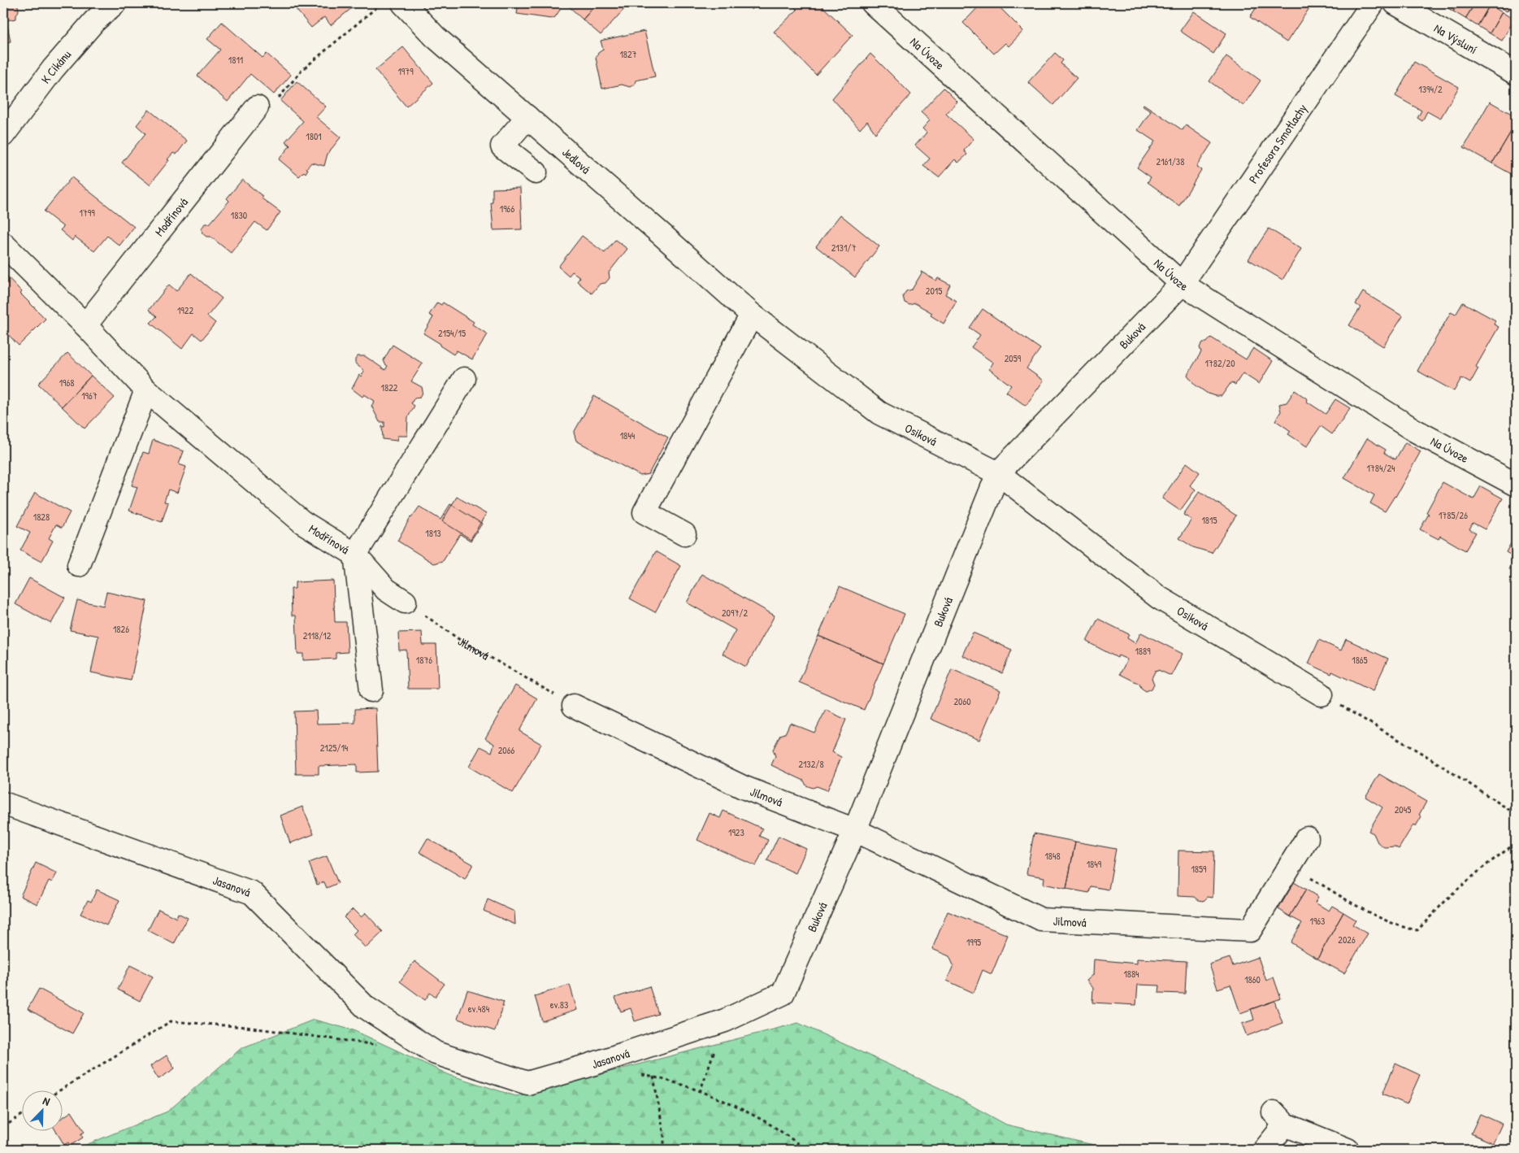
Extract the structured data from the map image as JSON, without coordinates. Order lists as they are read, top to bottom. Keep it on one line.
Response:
{"streets":{"street":["Na Výsluní","Na Úvoze","K Cikánu","Profesora Smotlachy","Jedlová","Modřínová","Buková","Osiková","Jilmová","Jasanová"]},"crossings":[["Na Úvoze","Profesora Smotlachy"],["Na Úvoze","Buková"],["Profesora Smotlachy","Buková"],["Jedlová","Osiková"],["Buková","Osiková"],["Buková","Jilmová"],["Buková","Jasanová"]],"house_numbers":["1827","1811","1979","1394/2","1801","2161/38","1966","1799","1830","2131/7","2015","1922","2154/15","2059","1782/20","1968","1822","1967","1844","1784/24","1785/26","1828","1815","1813","2097/2","1826","2118/12","1889","1876","1865","2060","2125/14","2066","2132/8","2045","1923","1848","1849","1859","1963","2026","1995","1884","1860","ev.83","ev.484"],"north":"top right"}
